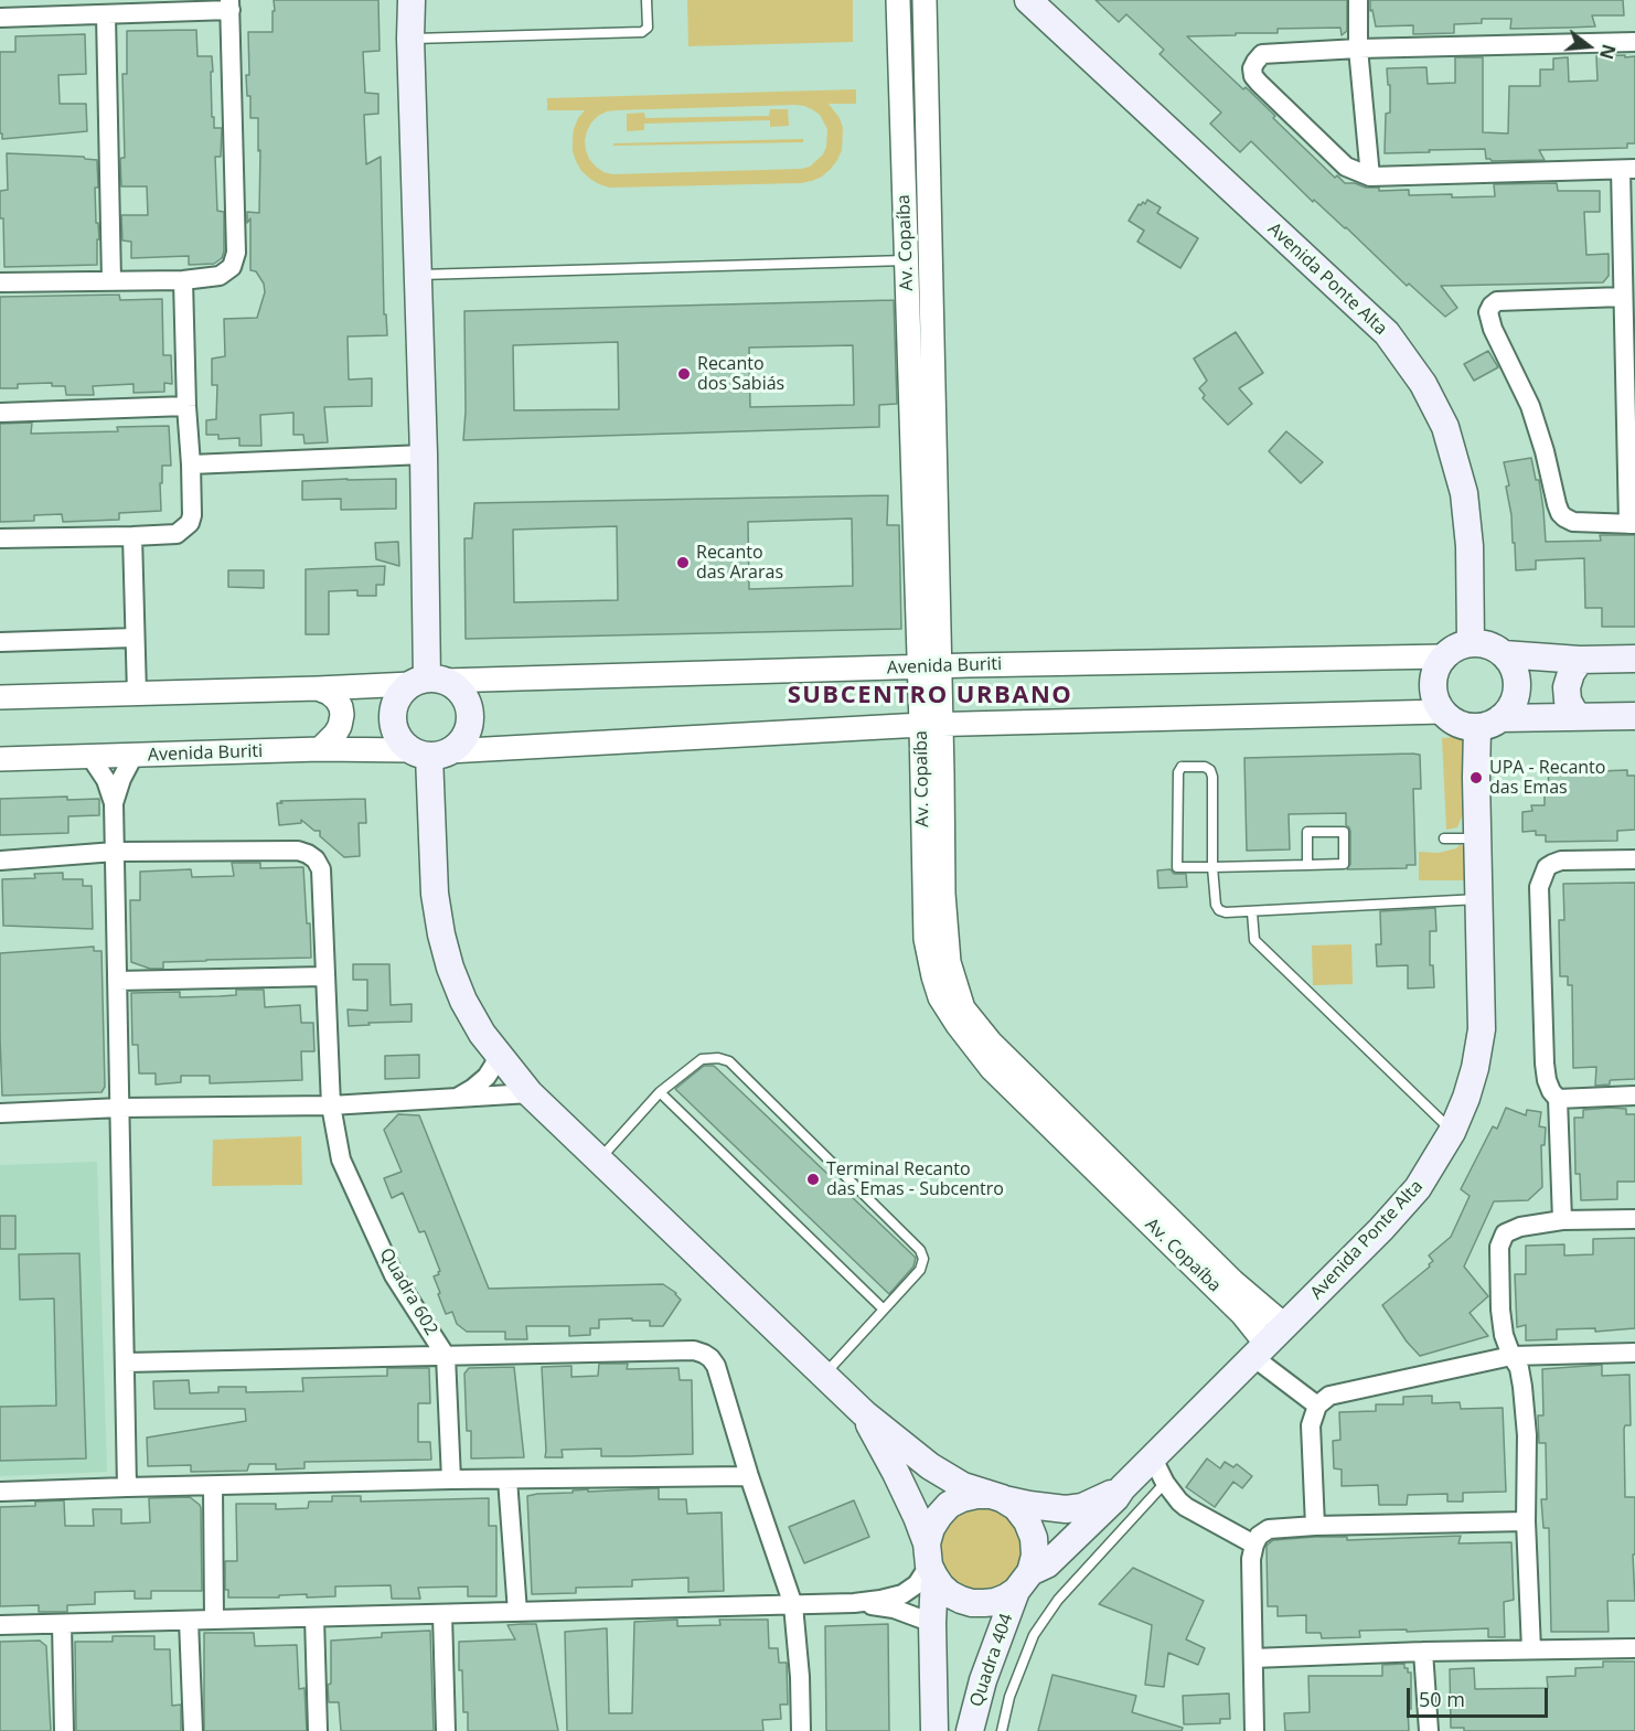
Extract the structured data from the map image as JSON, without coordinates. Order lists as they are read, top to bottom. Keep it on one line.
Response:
{"streets":{"main road":["Avenida Ponte Alta","Avenida Buriti","Quadra 404"],"street":["Av. Copaíba","Quadra 602"]},"crossings":[["Av. Copaíba","Avenida Ponte Alta"],["Av. Copaíba","Avenida Buriti"],["Avenida Ponte Alta","Avenida Buriti"],["Avenida Ponte Alta","Quadra 404"]],"districts":["SUBCENTRO URBANO"],"places":["Recanto dos Sabiás","Recanto das Araras","UPA - Recanto das Emas","Terminal Recanto das Emas - Subcentro"],"scale_bar":"50 m","north":"right"}
